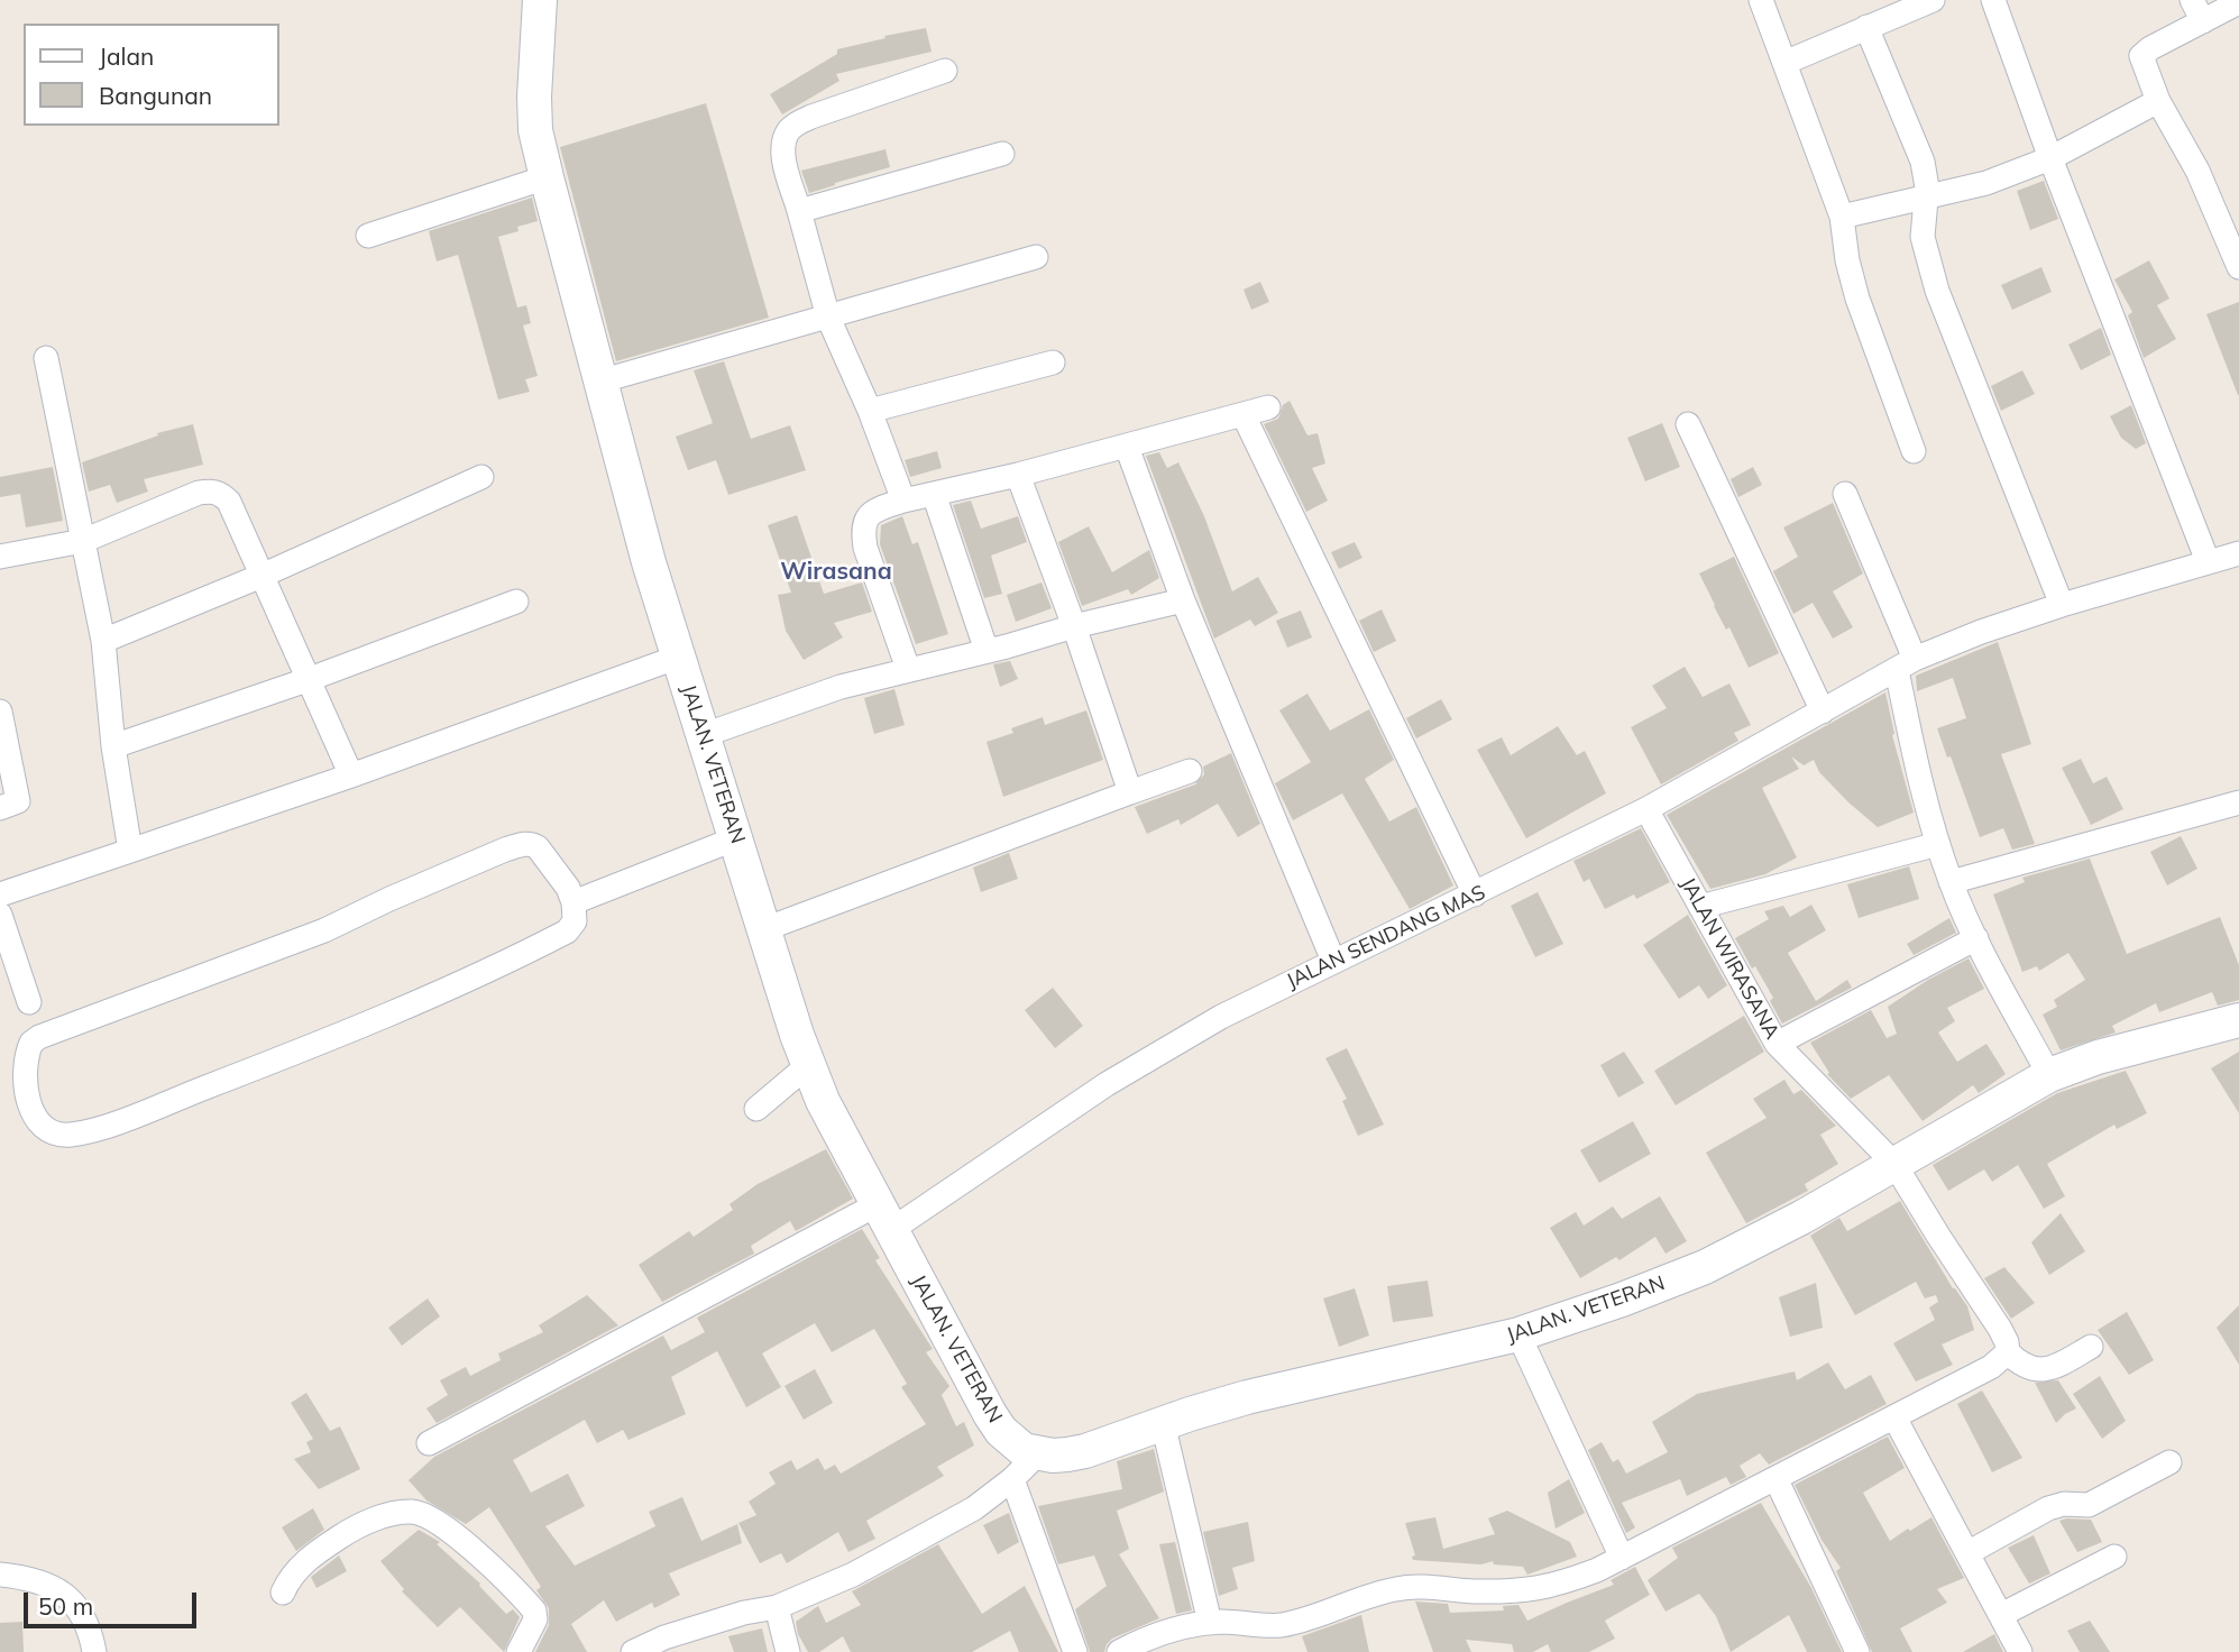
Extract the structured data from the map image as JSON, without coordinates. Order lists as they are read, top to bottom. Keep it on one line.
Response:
{"streets":{"street":["JALAN. VETERAN","JALAN SENDANG MAS","JALAN WIRASANA"]},"crossings":[["JALAN. VETERAN","JALAN SENDANG MAS"],["JALAN. VETERAN","JALAN WIRASANA"],["JALAN SENDANG MAS","JALAN WIRASANA"]],"districts":["Wirasana"],"legend":["Jalan","Bangunan"],"scale_bar":"50 m"}
